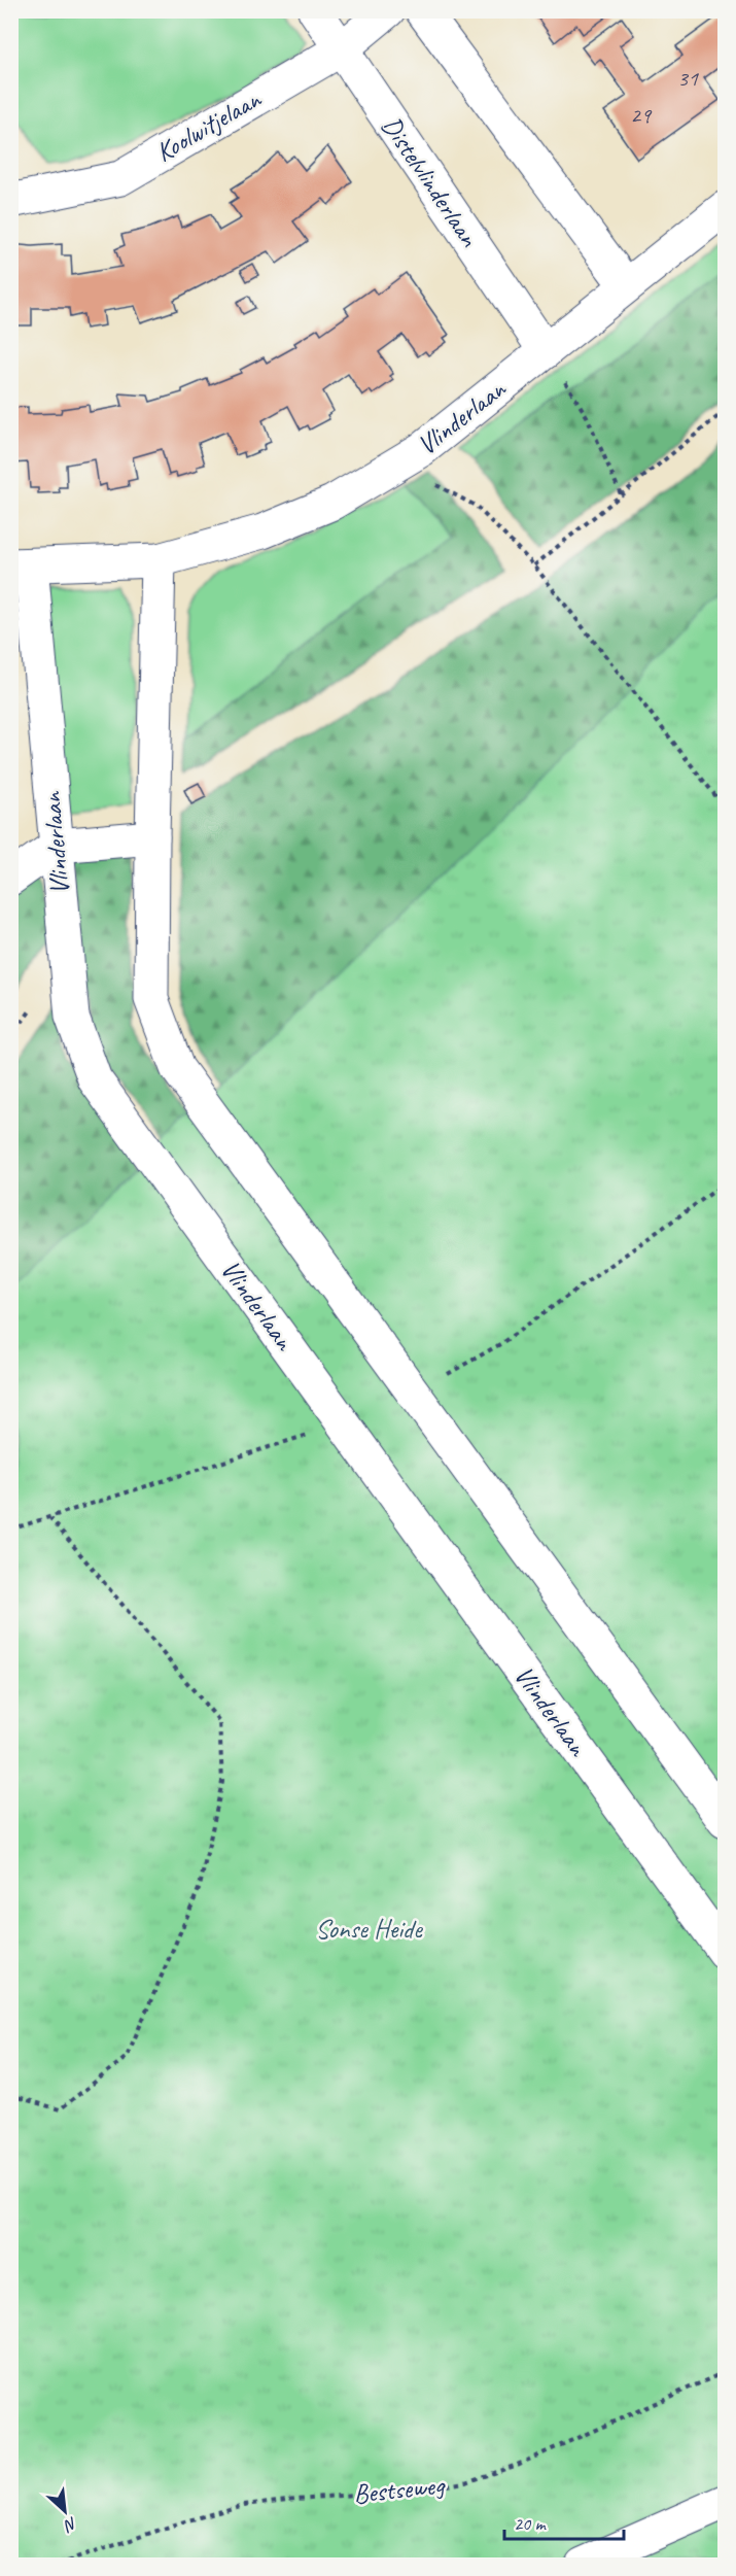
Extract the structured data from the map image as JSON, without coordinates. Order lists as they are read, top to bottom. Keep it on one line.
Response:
{"streets":{"street":["Koolwitjelaan","Distelvlinderlaan","Vlinderlaan"],"path":["Bestseweg"]},"crossings":[["Koolwitjelaan","Distelvlinderlaan"],["Distelvlinderlaan","Vlinderlaan"]],"parks":["Sonse Heide"],"house_numbers":["31","29"],"scale_bar":"20 m","north":"bottom right"}
